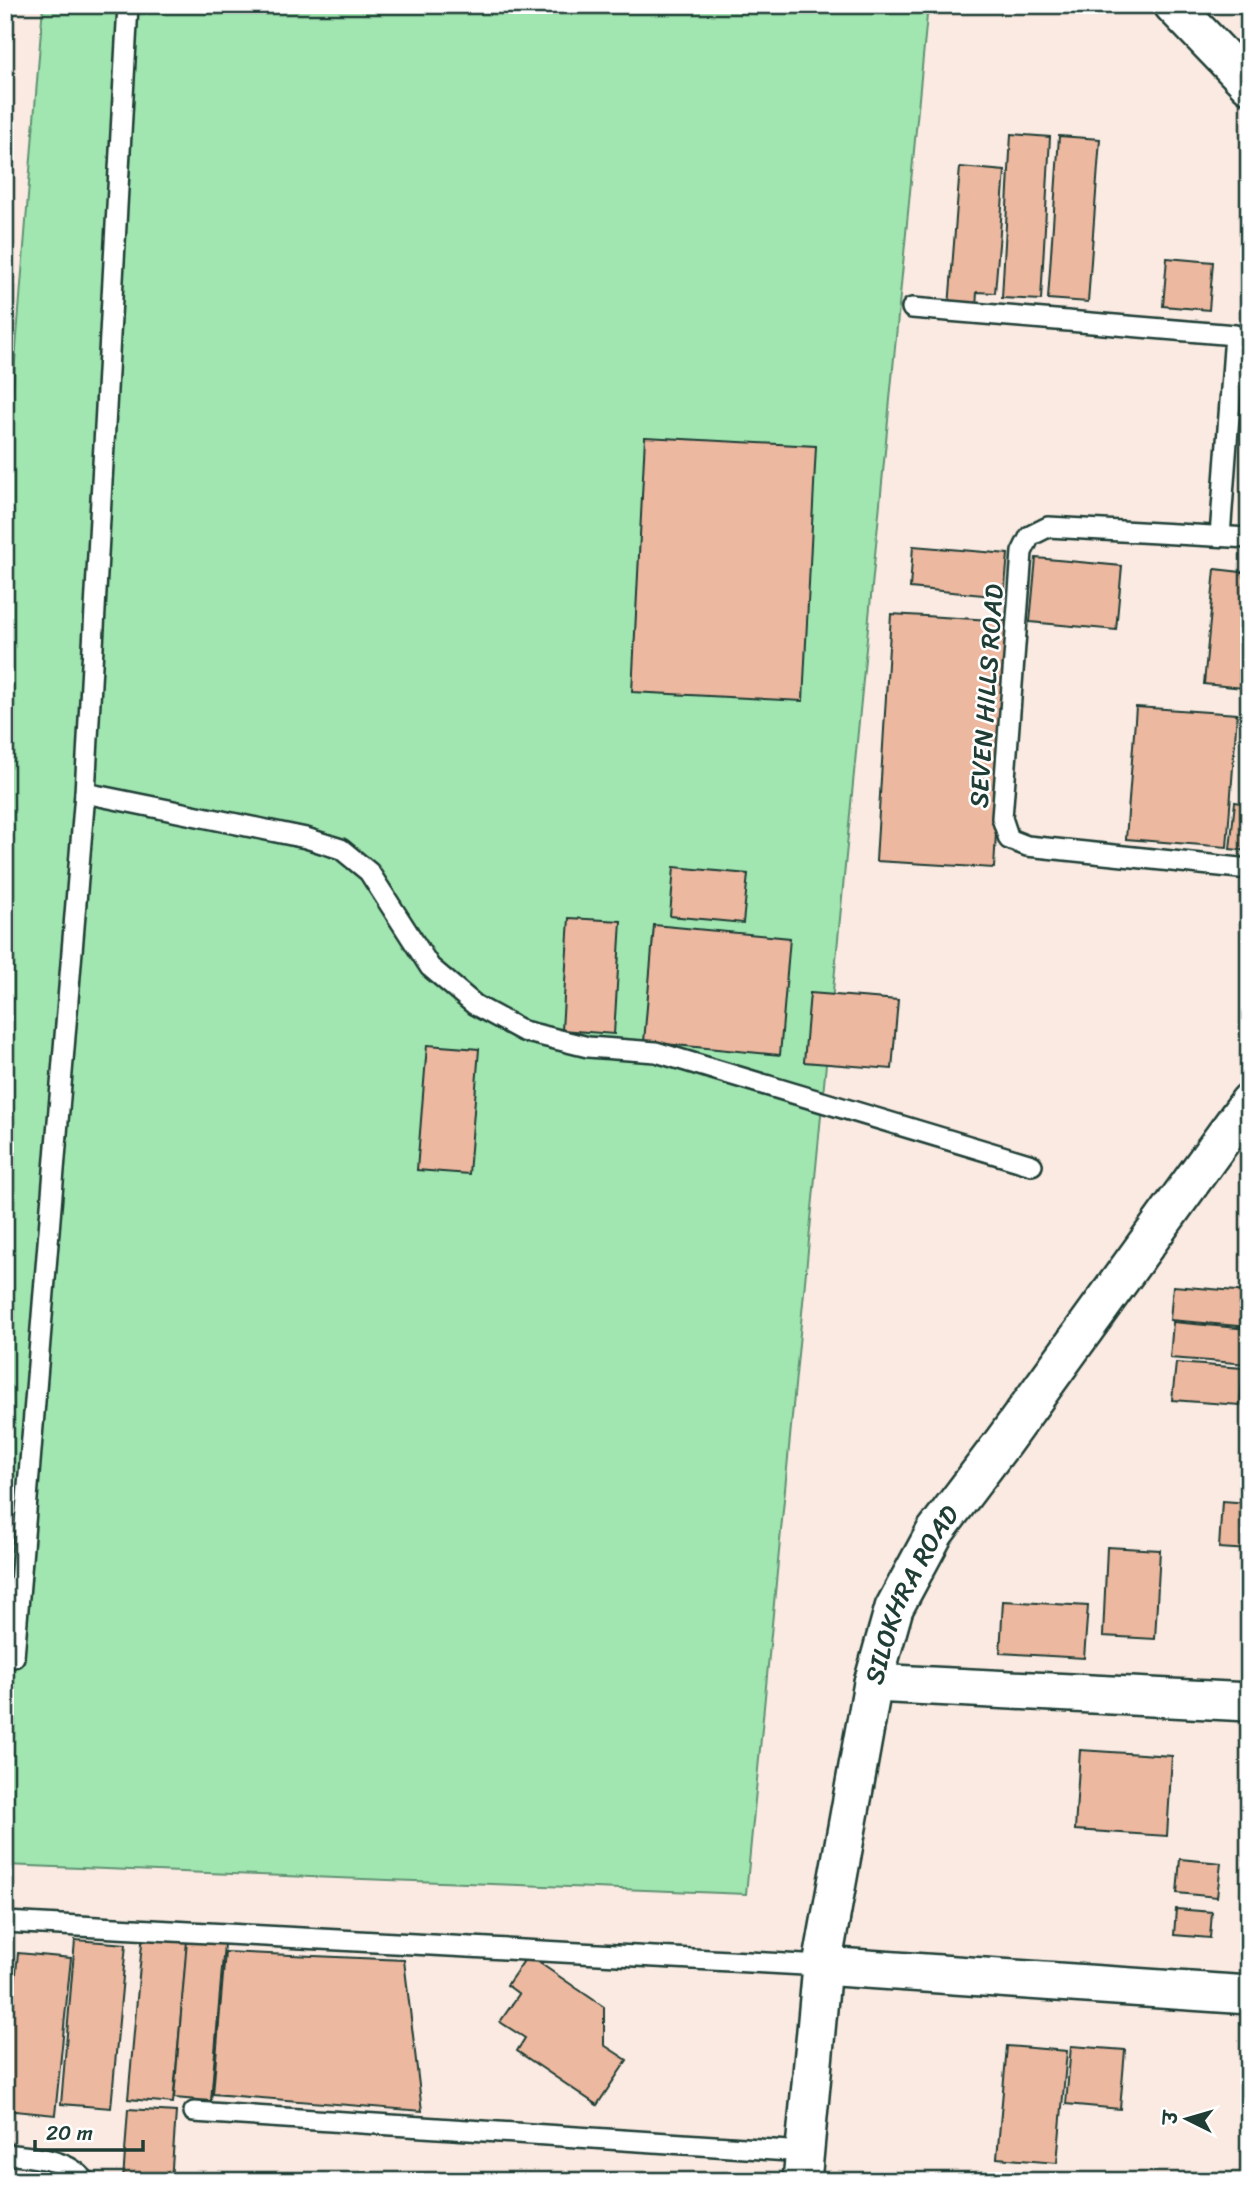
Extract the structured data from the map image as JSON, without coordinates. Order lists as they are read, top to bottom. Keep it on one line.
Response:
{"streets":{"street":["SILOKHRA ROAD"],"lane":["SEVEN HILLS ROAD"]},"scale_bar":"20 m","north":"left"}
